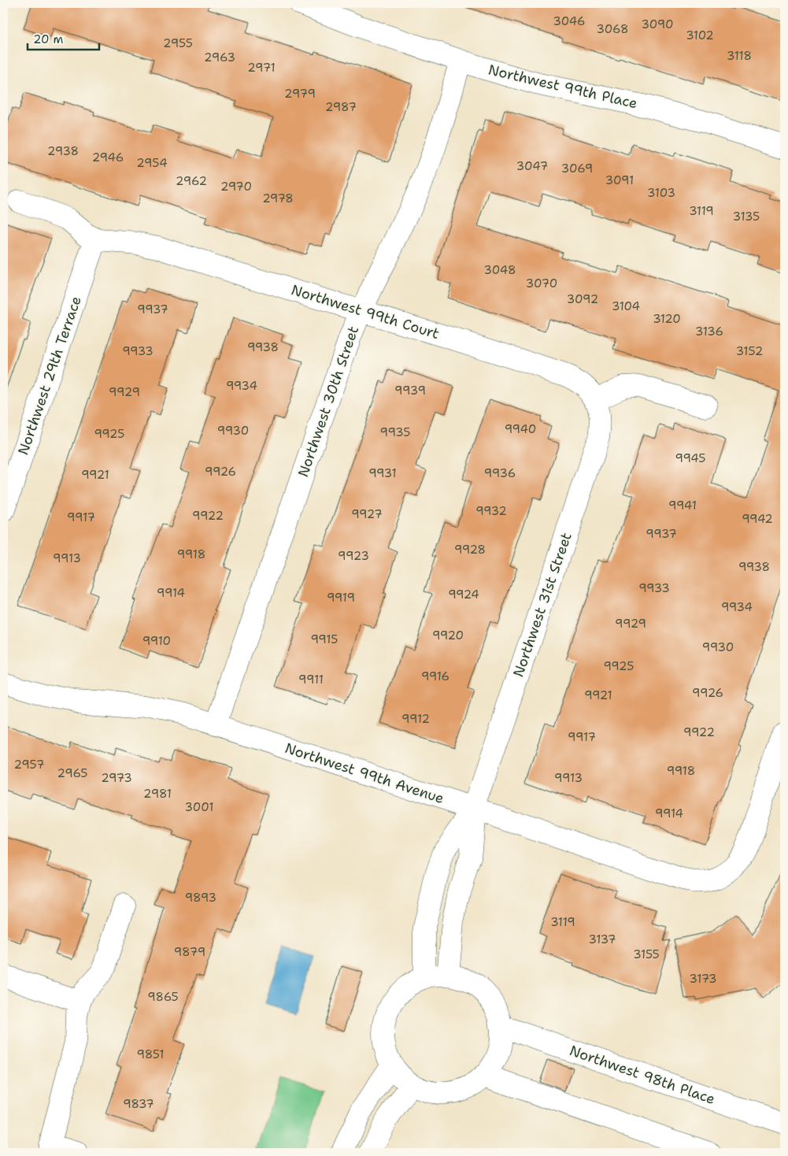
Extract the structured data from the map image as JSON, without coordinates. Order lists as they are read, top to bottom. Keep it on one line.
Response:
{"streets":{"street":["Northwest 99th Place","Northwest 99th Court","Northwest 29th Terrace","Northwest 30th Street","Northwest 31st Street","Northwest 99th Avenue","Northwest 98th Place"]},"crossings":[["Northwest 99th Place","Northwest 30th Street"],["Northwest 99th Court","Northwest 29th Terrace"],["Northwest 99th Court","Northwest 30th Street"],["Northwest 99th Court","Northwest 31st Street"],["Northwest 30th Street","Northwest 99th Avenue"],["Northwest 31st Street","Northwest 99th Avenue"],["Northwest 31st Street","Northwest 98th Place"]],"house_numbers":["3046","3090","3068","3102","2955","3118","2963","2971","2979","2987","2938","2946","2954","3047","3069","3091","2962","2970","3103","2978","3119","3135","3048","3070","3092","3104","9937","3120","3136","9938","9933","3152","9934","9939","9929","9940","9930","9935","9925","9945","9926","9931","9936","9921","9941","9932","9927","9922","9917","9942","9937","9928","9918","9923","9913","9938","9933","9914","9924","9919","9934","9929","9920","9915","9910","9930","9925","9916","9911","9926","9921","9912","9922","9917","2957","9918","2965","2973","9913","2981","3001","9914","9893","3119","3137","9879","3155","3173","9865","9851","9837"],"scale_bar":"20 m"}
